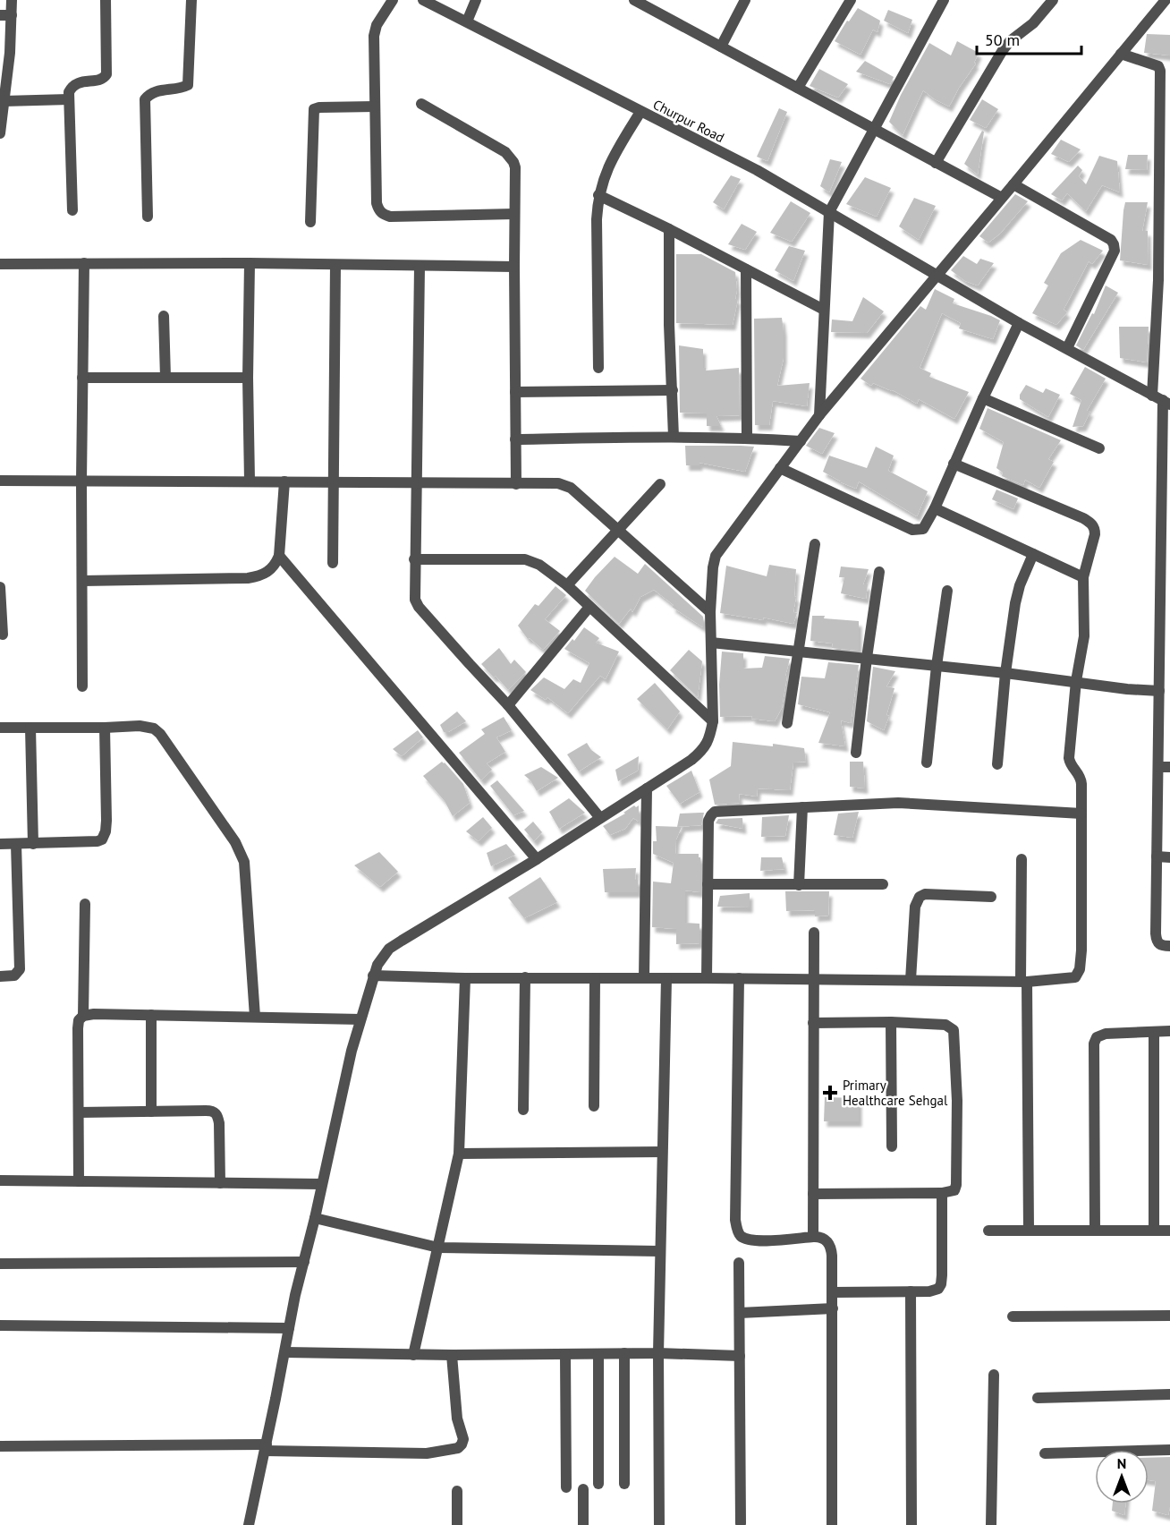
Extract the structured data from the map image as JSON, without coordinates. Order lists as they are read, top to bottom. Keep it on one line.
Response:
{"streets":{"street":["Churpur Road"]},"places":{"health":["Primary Healthcare Sehgal"]},"scale_bar":"50 m","north":"top"}
